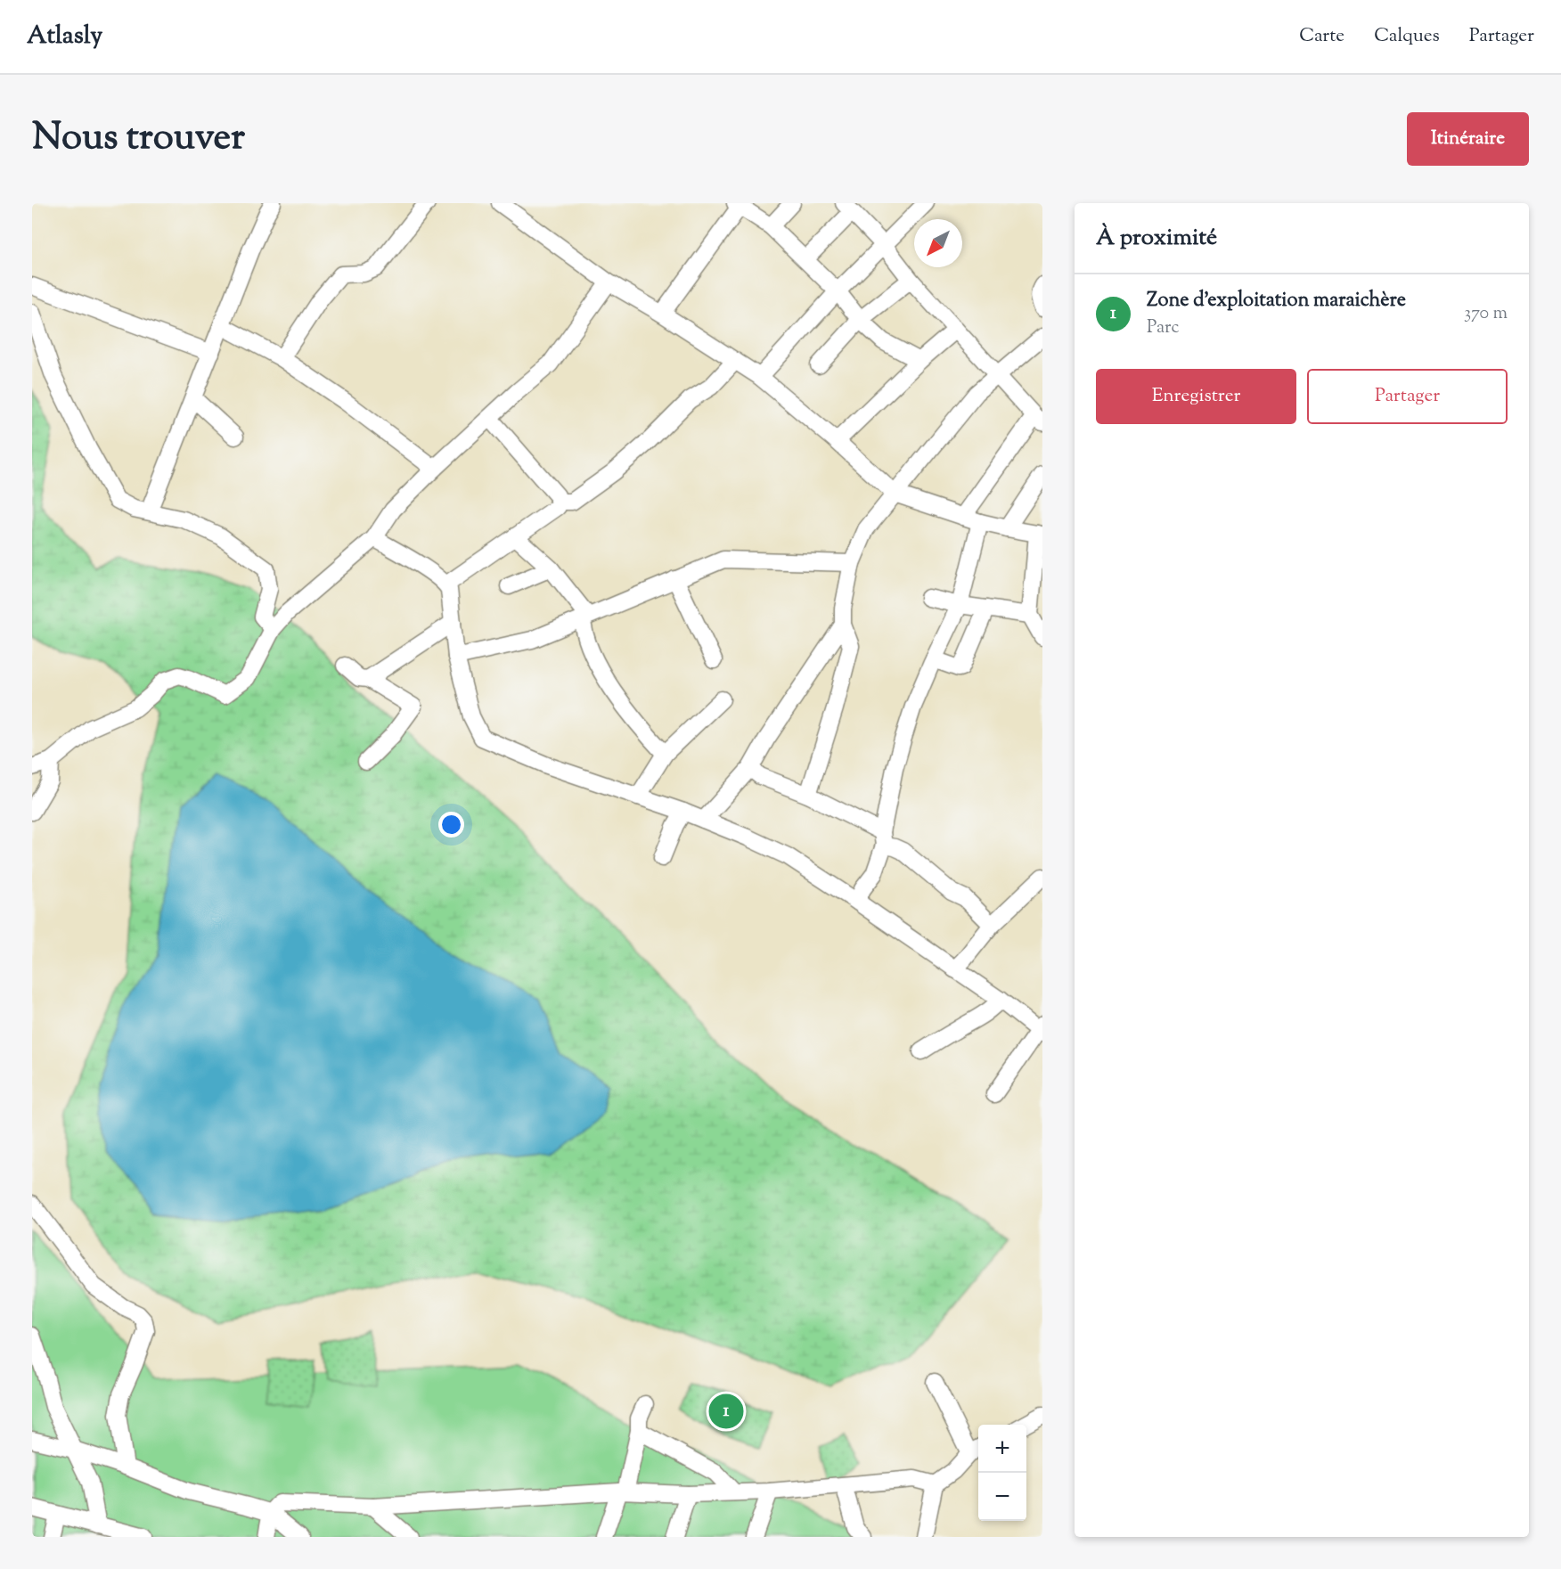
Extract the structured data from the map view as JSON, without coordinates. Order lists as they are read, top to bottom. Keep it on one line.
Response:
{"north":"bottom left","page":{"header":"Atlasly","nav":["Carte","Calques","Partager"],"title":"Nous trouver","buttons":["Itinéraire",["Enregistrer","Partager"]],"heading":"À proximité","list":[{"mark":"1","name":"Zone d'exploitation maraichère","note":"Parc","value":"370 m"}],"pins":"1","map_buttons":["+","−"]}}
